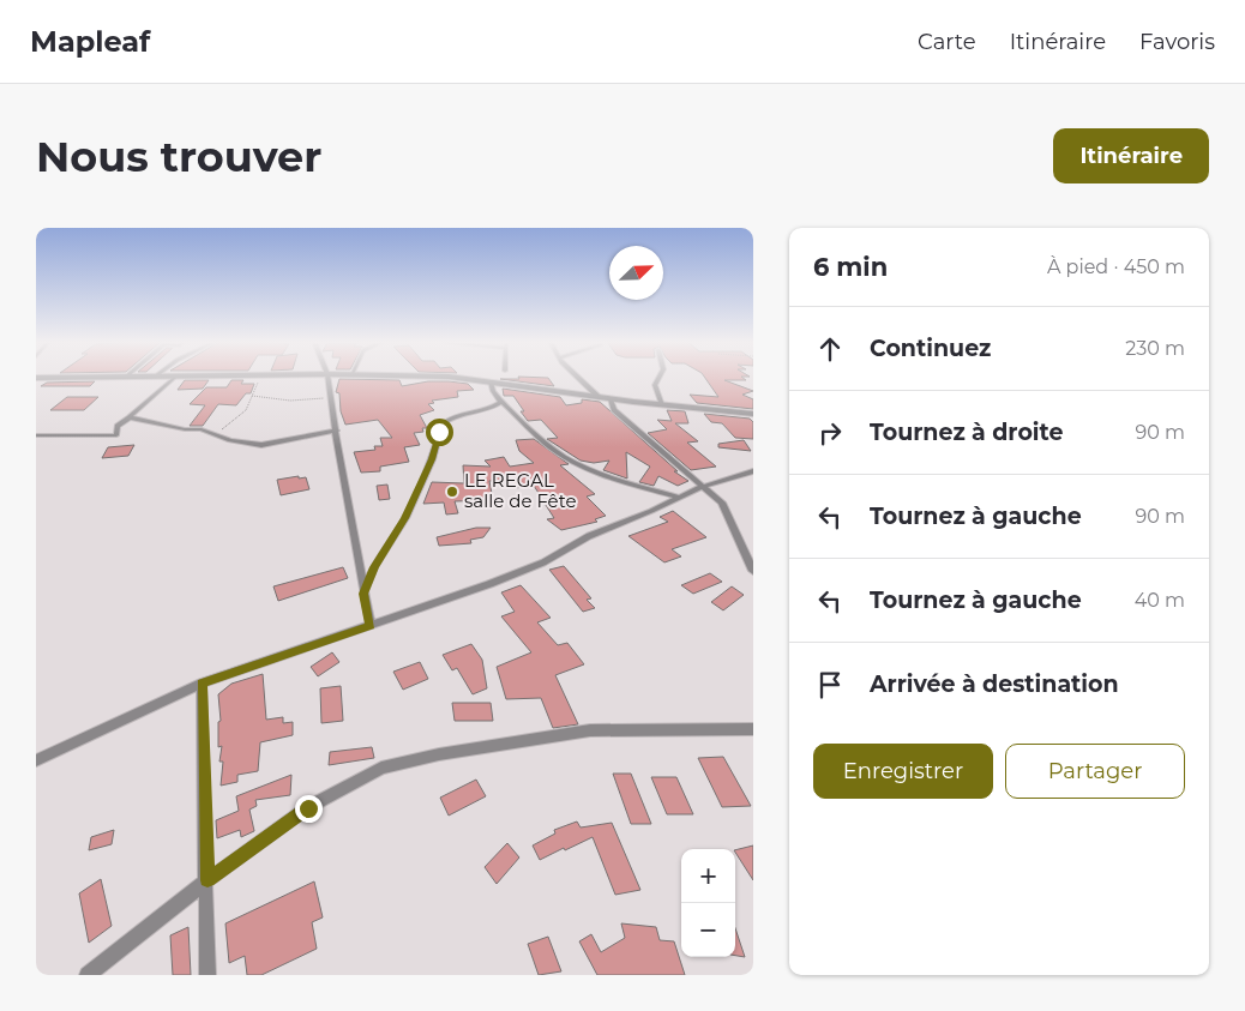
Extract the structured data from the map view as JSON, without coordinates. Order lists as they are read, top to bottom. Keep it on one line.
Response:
{"places":["LE REGAL salle de Fête"],"north":"top right","page":{"header":"Mapleaf","nav":["Carte","Itinéraire","Favoris"],"buttons":["Itinéraire",["Enregistrer","Partager"]],"title":"Nous trouver","heading":["6 min","À pied · 450 m"],"list":[["Continuez","230 m"],["Tournez à droite","90 m"],["Tournez à gauche","90 m"],["Tournez à gauche","40 m"],"Arrivée à destination"],"map_buttons":["+","−"]}}
